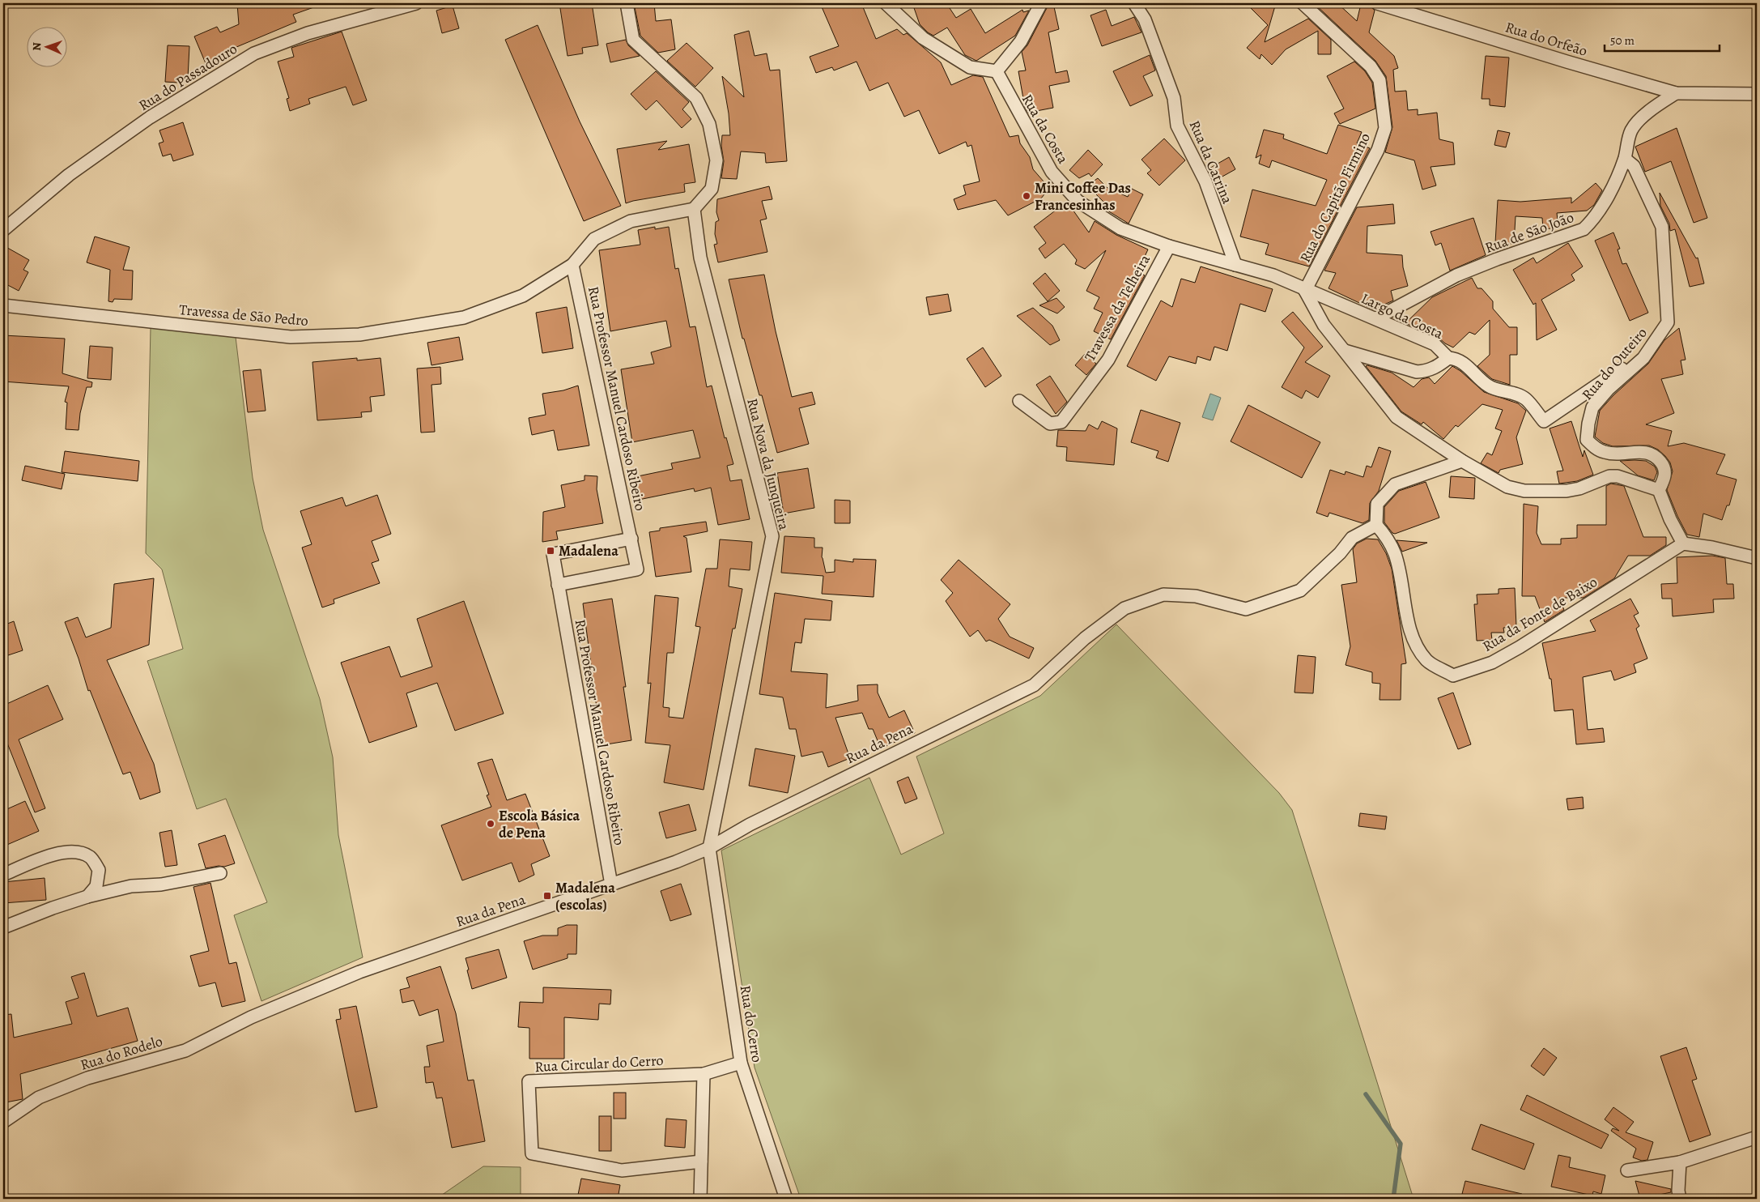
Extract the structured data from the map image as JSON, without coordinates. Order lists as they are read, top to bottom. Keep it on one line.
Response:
{"streets":{"street":["Rua do Orfeão","Rua do Passadouro","Rua da Costa","Rua da Catrina","Rua do Capitão Firmino","Rua de São João","Travessa da Telheira","Travessa de São Pedro","Largo da Costa","Rua do Outeiro","Rua Professor Manuel Cardoso Ribeiro","Rua Nova da Junqueira","Rua da Fonte de Baixo","Rua da Pena","Rua do Cerro","Rua do Rodelo","Rua Circular do Cerro"]},"crossings":[["Rua do Orfeão","Rua de São João"],["Rua da Costa","Rua da Catrina"],["Rua da Costa","Rua do Capitão Firmino"],["Rua da Costa","Travessa da Telheira"],["Rua da Costa","Largo da Costa"],["Rua do Capitão Firmino","Largo da Costa"],["Rua de São João","Largo da Costa"],["Rua de São João","Rua do Outeiro"],["Travessa de São Pedro","Rua Professor Manuel Cardoso Ribeiro"],["Travessa de São Pedro","Rua Nova da Junqueira"],["Rua Professor Manuel Cardoso Ribeiro","Rua da Pena"],["Rua Nova da Junqueira","Rua da Pena"],["Rua Nova da Junqueira","Rua do Cerro"],["Rua da Fonte de Baixo","Rua da Pena"],["Rua da Pena","Rua do Cerro"],["Rua da Pena","Rua do Rodelo"],["Rua do Cerro","Rua Circular do Cerro"]],"places":{"other":["Mini Coffee Das Francesinhas","Escola Básica de Pena"],"transit":["Madalena","Madalena (escolas)"]},"scale_bar":"50 m","north":"left"}
